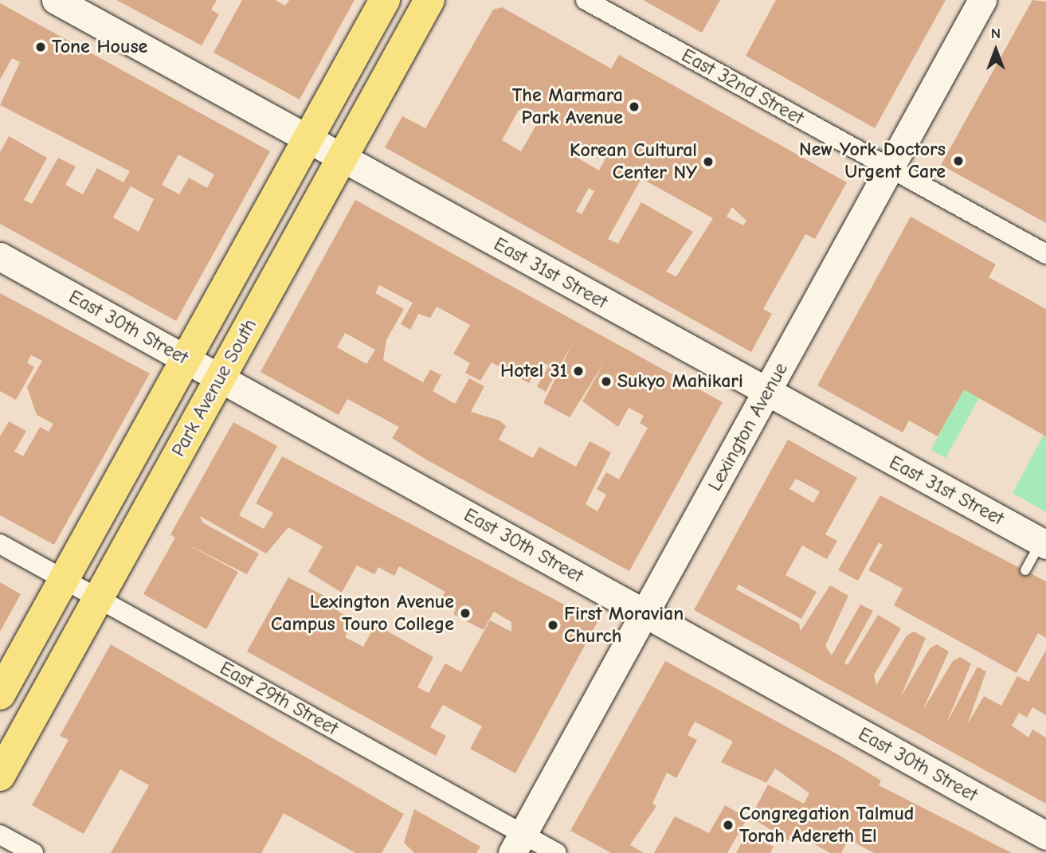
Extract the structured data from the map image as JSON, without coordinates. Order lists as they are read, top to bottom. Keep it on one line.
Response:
{"streets":{"main road":["Park Avenue South"],"street":["East 32nd Street","East 31st Street","East 30th Street","Lexington Avenue","East 29th Street"]},"crossings":[["East 32nd Street","Lexington Avenue"],["East 31st Street","Park Avenue South"],["East 31st Street","Lexington Avenue"],["East 30th Street","Park Avenue South"],["East 30th Street","Lexington Avenue"],["Park Avenue South","East 29th Street"],["Lexington Avenue","East 29th Street"]],"places":["Tone House","The Marmara Park Avenue","New York Doctors Urgent Care","Korean Cultural Center NY","Hotel 31","Sukyo Mahikari","Lexington Avenue Campus Touro College","First Moravian Church","Congregation Talmud Torah Adereth El"],"north":"top"}
